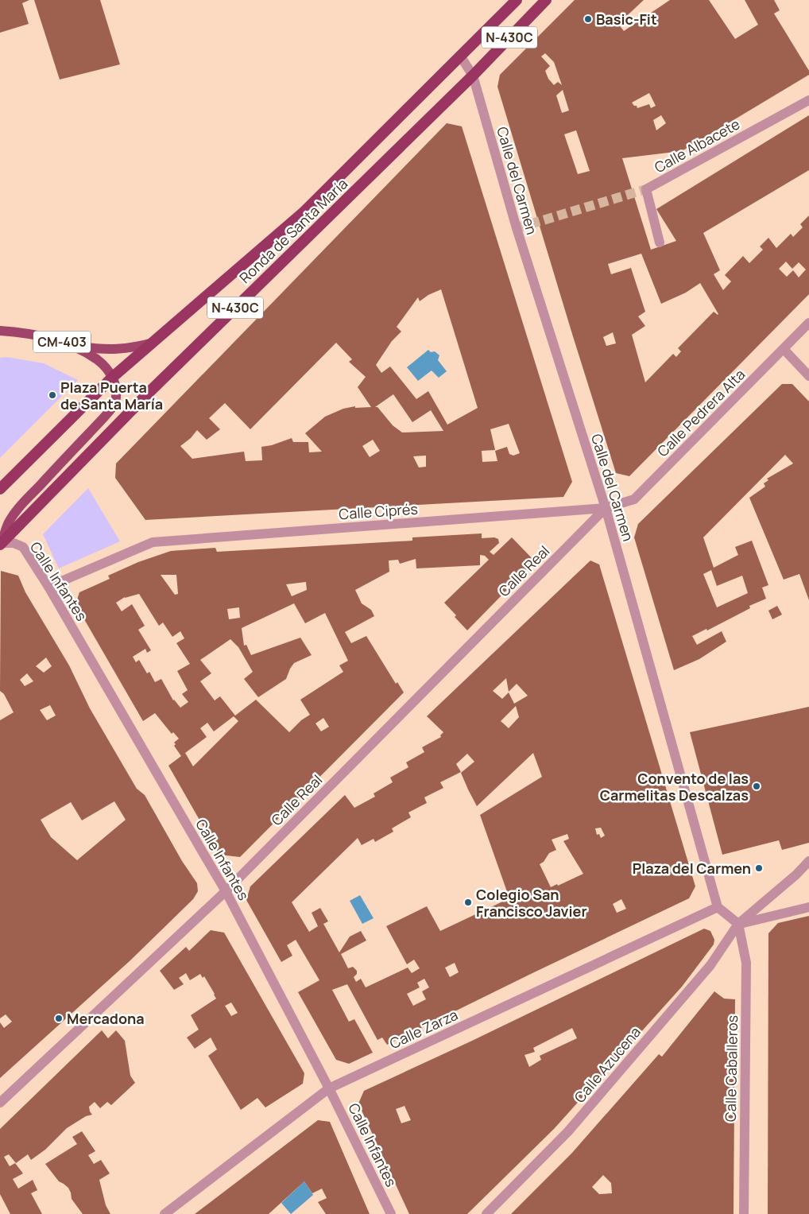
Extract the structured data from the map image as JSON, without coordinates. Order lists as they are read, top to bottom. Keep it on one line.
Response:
{"streets":{"highway":["N-430C","Ronda de Santa María"],"main road":["CM-403"],"street":["Calle Albacete","Calle del Carmen","Calle Pedrera Alta","Calle Ciprés","Calle Real","Calle Infantes","Calle Zarza","Calle Azucena","Calle Caballeros"]},"crossings":[["N-430C","Calle del Carmen"],["N-430C","Ronda de Santa María"],["N-430C","CM-403"],["Calle del Carmen","Ronda de Santa María"],["Calle del Carmen","Calle Pedrera Alta"],["Calle del Carmen","Calle Ciprés"],["Calle del Carmen","Calle Real"],["Calle del Carmen","Calle Zarza"],["Ronda de Santa María","CM-403"],["Ronda de Santa María","Calle Infantes"],["Calle Pedrera Alta","Calle Ciprés"],["Calle Pedrera Alta","Calle Real"],["Calle Ciprés","Calle Real"],["Calle Ciprés","Calle Infantes"],["Calle Real","Calle Infantes"],["Calle Infantes","Calle Zarza"],["Calle Azucena","Calle Caballeros"]],"places":["Basic-Fit","Plaza Puerta de Santa María","Convento de las Carmelitas Descalzas","Plaza del Carmen","Colegio San Francisco Javier","Mercadona"]}
